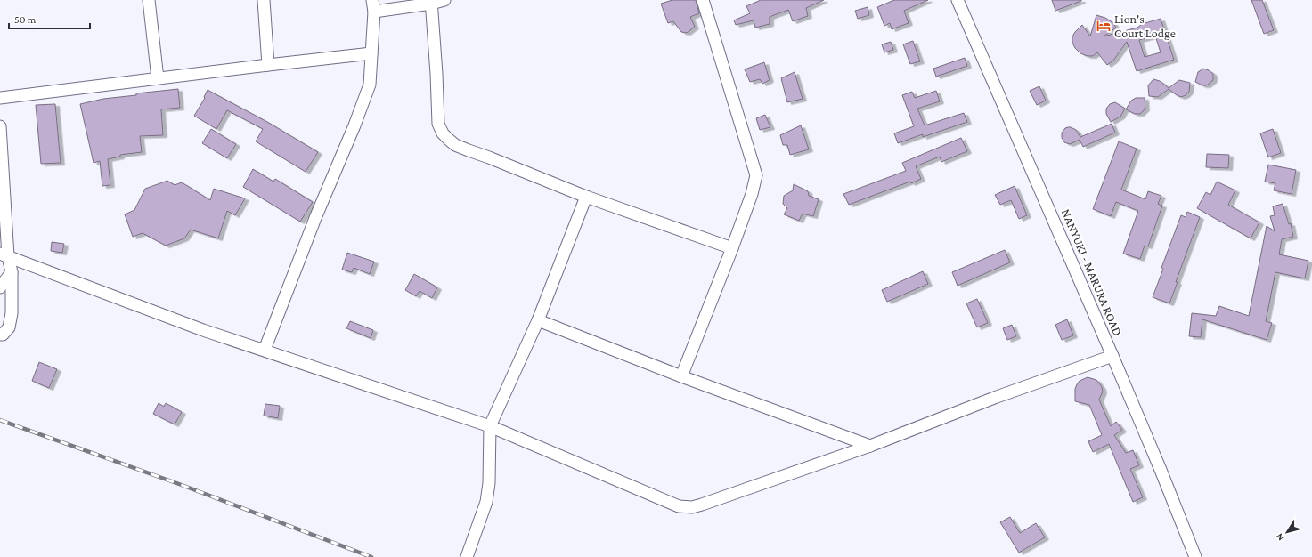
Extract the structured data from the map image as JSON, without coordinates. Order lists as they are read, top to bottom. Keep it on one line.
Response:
{"streets":{"street":["NANYUKI - MARURA ROAD"]},"places":{"hotel":["Lion's Court Lodge"]},"scale_bar":"50 m","north":"bottom left"}
